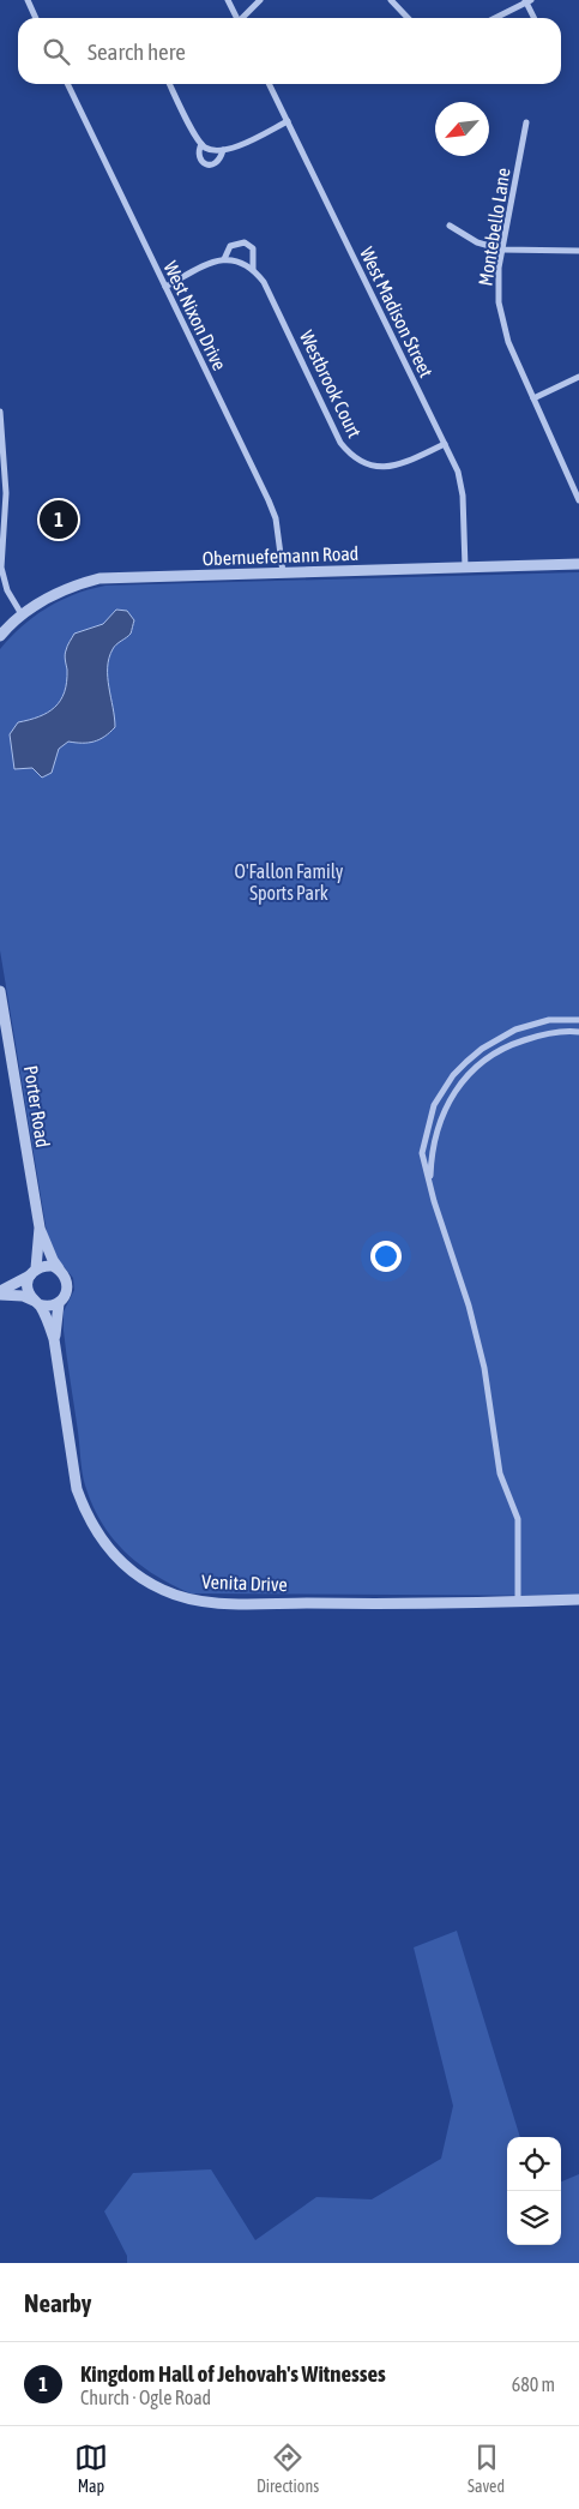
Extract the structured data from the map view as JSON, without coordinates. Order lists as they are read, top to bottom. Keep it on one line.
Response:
{"streets":{"street":["Montebello Lane","West Madison Street","West Nixon Drive","Westbrook Court","Obernuefemann Road","Porter Road","Venita Drive"]},"crossings":[["West Madison Street","Westbrook Court"],["West Madison Street","Obernuefemann Road"],["West Nixon Drive","Westbrook Court"],["West Nixon Drive","Obernuefemann Road"],["Porter Road","Venita Drive"]],"parks":["O'Fallon Family Sports Park"],"north":"bottom left","page":{"search":"Search here","pins":"1","heading":"Nearby","list":[{"mark":"1","name":"Kingdom Hall of Jehovah's Witnesses","note":"Church · Ogle Road","value":"680 m"}],"nav":["Map","Directions","Saved"]}}
